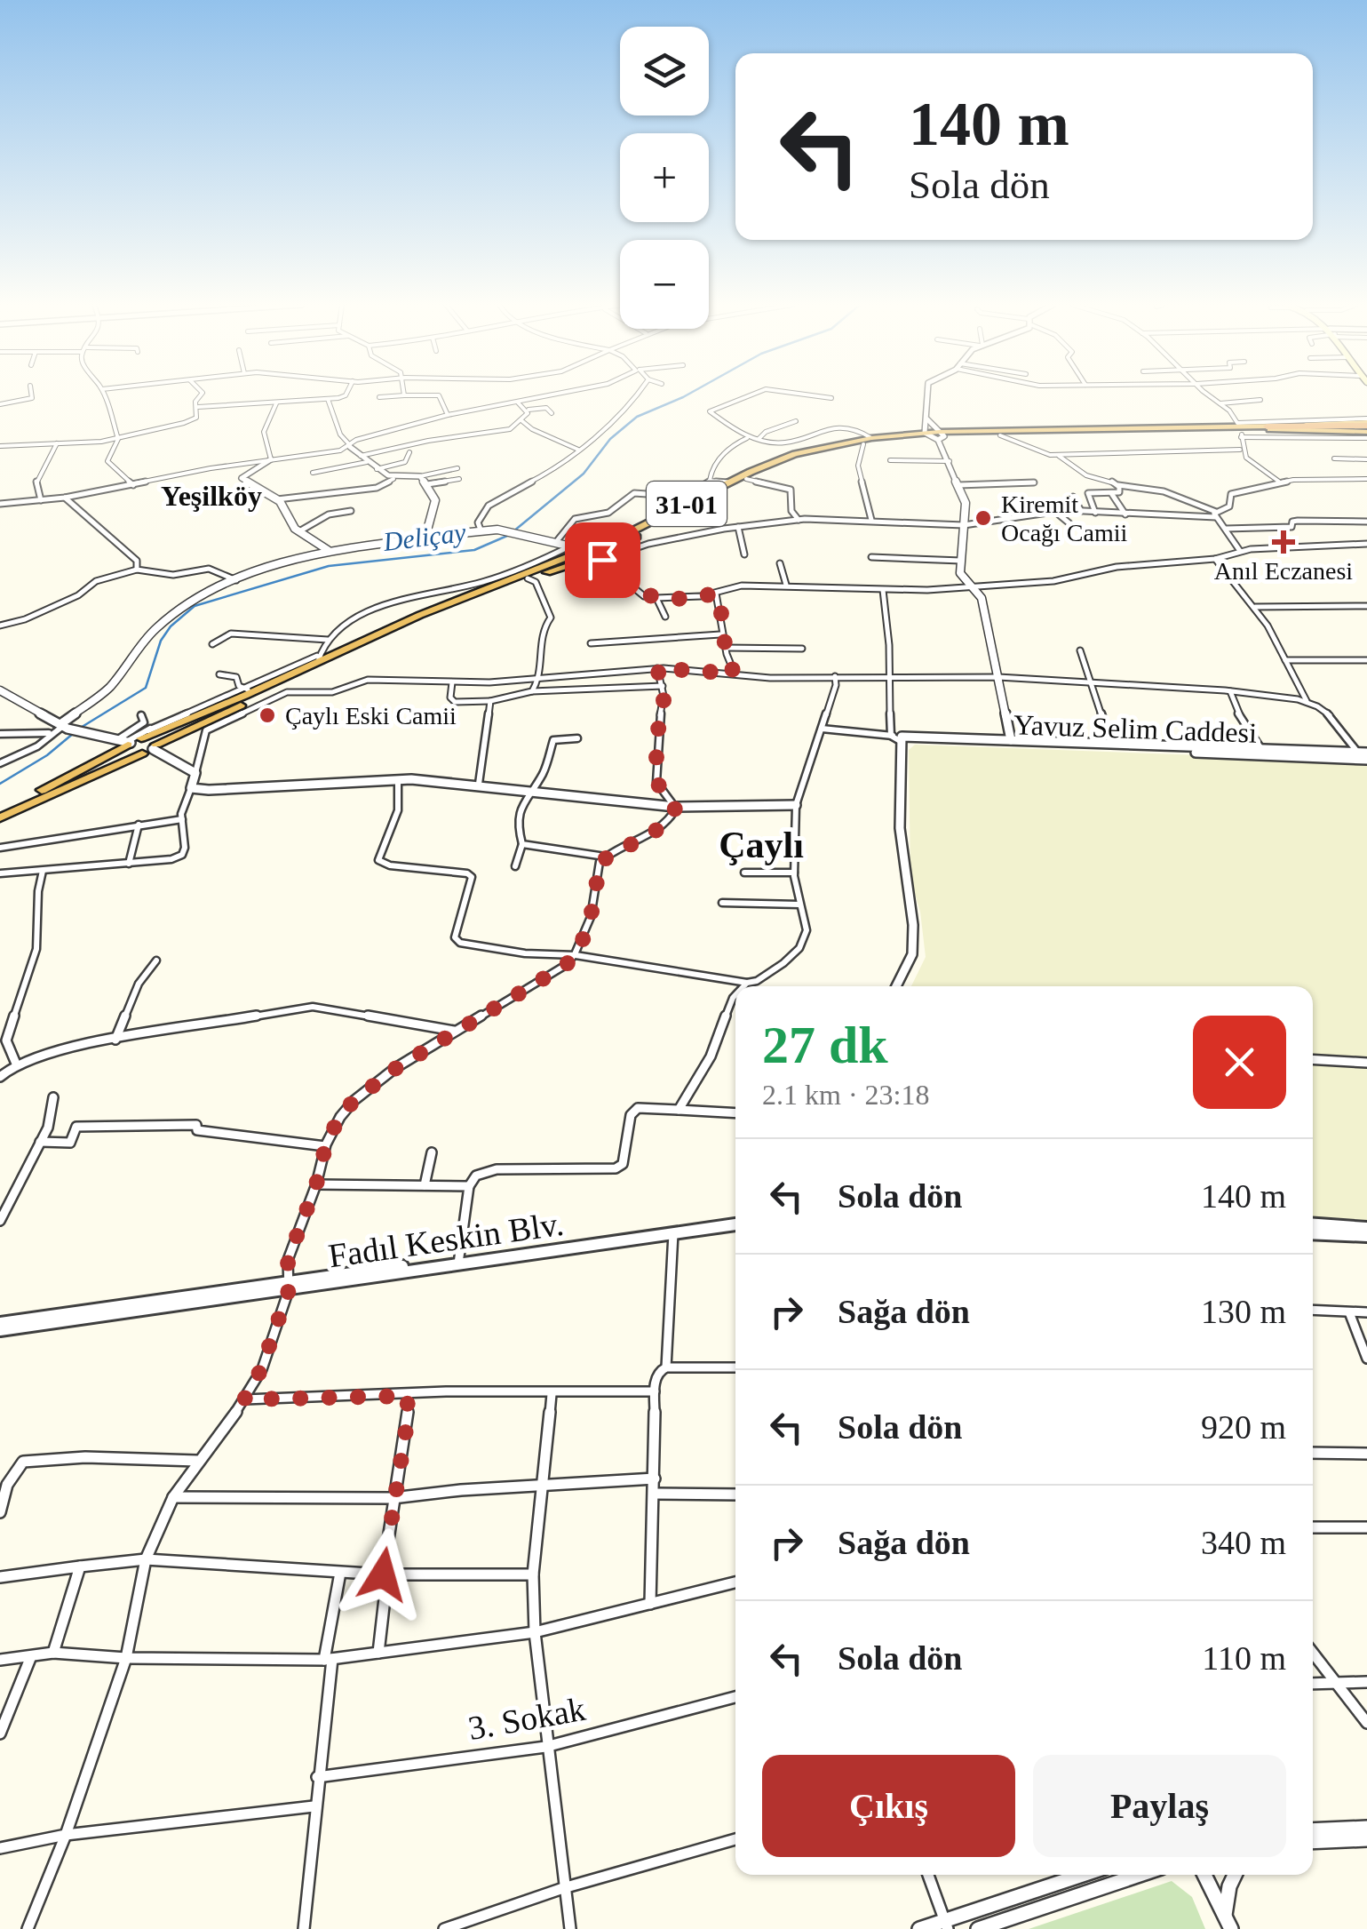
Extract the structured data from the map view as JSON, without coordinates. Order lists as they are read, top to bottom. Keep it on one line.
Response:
{"streets":{"highway":["31-01"],"street":["Yavuz Selim Caddesi","Fadıl Keskin Blv.","3. Sokak"]},"districts":["Yeşilköy","Çaylı"],"water":["Deliçay"],"places":{"other":["Kiremit Ocağı Camii","Çaylı Eski Camii"],"health":["Anıl Eczanesi"]},"page":{"map_buttons":["+","−"],"turn":["140 m","Sola dön"],"heading":["27 dk","2.1 km · 23:18"],"list":[{"name":"Sola dön","value":"140 m"},{"name":"Sağa dön","value":"130 m"},{"name":"Sola dön","value":"920 m"},{"name":"Sağa dön","value":"340 m"},{"name":"Sola dön","value":"110 m"}],"buttons":["Çıkış","Paylaş"]}}
